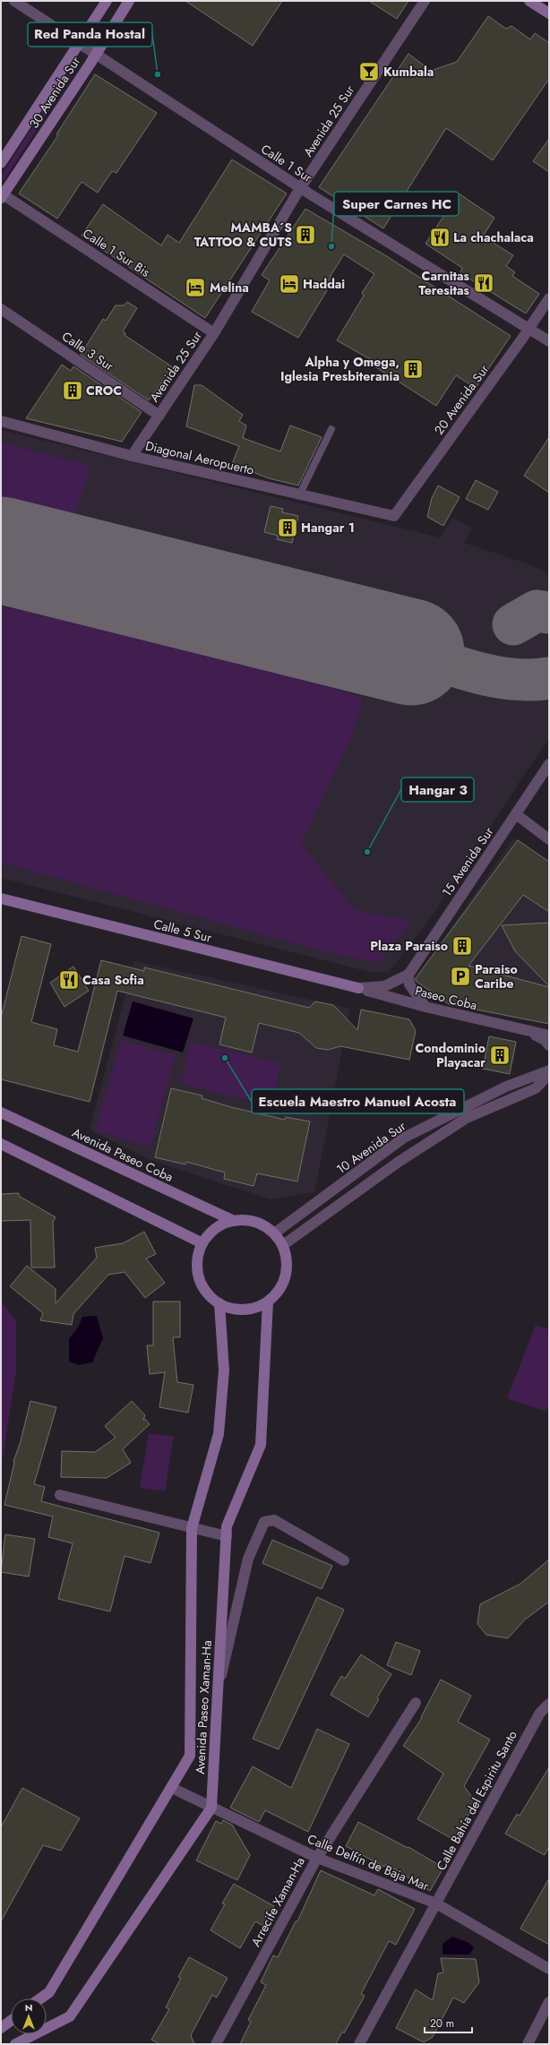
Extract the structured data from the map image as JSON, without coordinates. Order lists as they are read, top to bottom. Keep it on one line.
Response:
{"streets":{"main road":["30 Avenida Sur","Calle 5 Sur","Avenida Paseo Coba","Avenida Paseo Xaman-Ha"],"street":["Avenida 25 Sur","Calle 1 Sur","Calle 1 Sur Bis","Calle 3 Sur","20 Avenida Sur","Diagonal Aeropuerto","15 Avenida Sur","Paseo Coba","10 Avenida Sur","Calle Bahía del Espiritu Santo","Calle Delfín de Baja Mar","Arrecife Xaman-Ha"]},"crossings":[["30 Avenida Sur","Calle 1 Sur"],["30 Avenida Sur","Calle 1 Sur Bis"],["Avenida 25 Sur","Calle 1 Sur"],["Avenida 25 Sur","Calle 1 Sur Bis"],["Avenida 25 Sur","Calle 3 Sur"],["Avenida 25 Sur","Diagonal Aeropuerto"],["Calle 1 Sur","20 Avenida Sur"],["20 Avenida Sur","Diagonal Aeropuerto"],["15 Avenida Sur","Calle 5 Sur"],["15 Avenida Sur","Paseo Coba"],["Calle 5 Sur","Paseo Coba"],["10 Avenida Sur","Avenida Paseo Coba"],["10 Avenida Sur","Avenida Paseo Xaman-Ha"],["Avenida Paseo Coba","Avenida Paseo Xaman-Ha"],["Avenida Paseo Xaman-Ha","Calle Delfín de Baja Mar"],["Calle Bahía del Espiritu Santo","Calle Delfín de Baja Mar"],["Calle Delfín de Baja Mar","Arrecife Xaman-Ha"]],"places":{"bar":["Kumbala"],"other":["Red Panda Hostal","Super Carnes HC","Hangar 3","Escuela Maestro Manuel Acosta"],"building":["MAMBA´S TATTOO & CUTS","Alpha y Omega, Iglesia Presbiterania","CROC","Hangar 1","Plaza Paraiso","Condominio Playacar"],"restaurant":["La chachalaca","Carnitas Teresitas","Casa Sofia"],"hotel":["Haddai","Melina"],"parking":["Paraiso Caribe"]},"scale_bar":"20 m","north":"top"}
